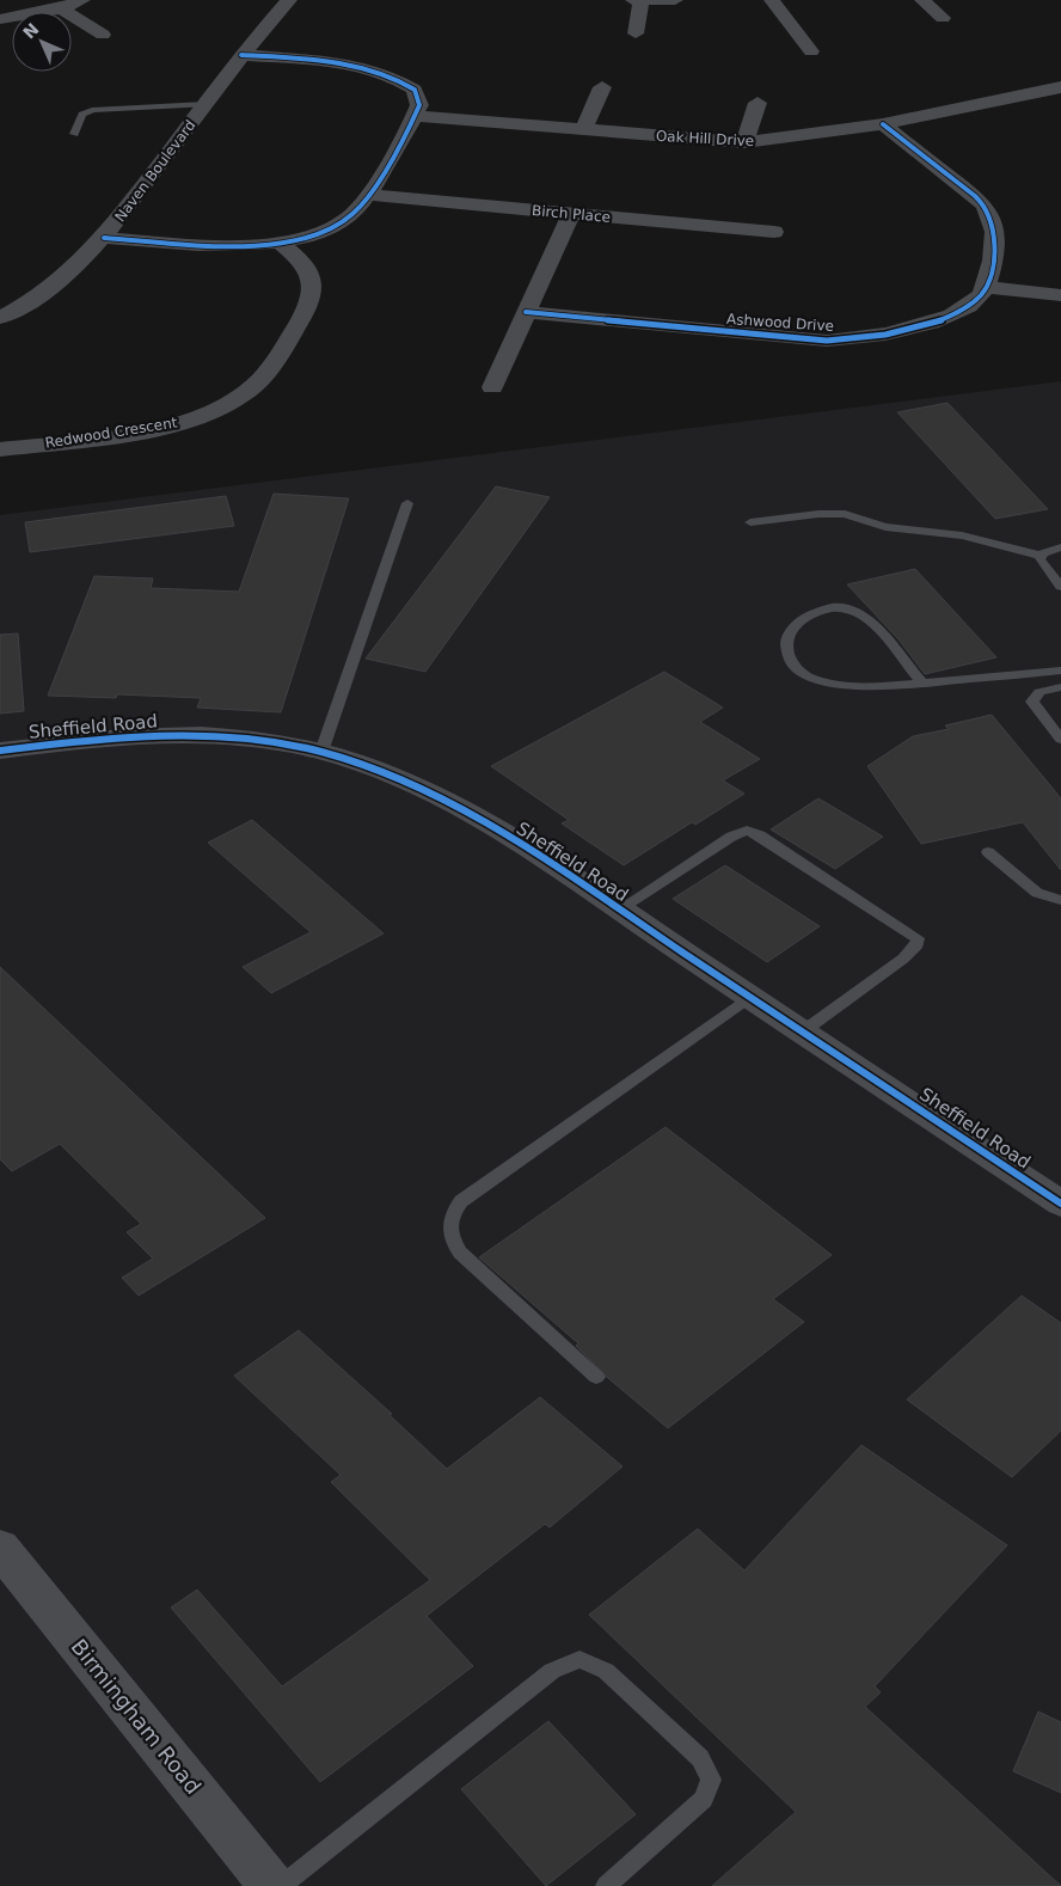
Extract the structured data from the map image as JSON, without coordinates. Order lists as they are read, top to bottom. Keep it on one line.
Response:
{"streets":{"street":["Oak Hill Drive","Naven Boulevard","Birch Place","Ashwood Drive","Redwood Crescent","Sheffield Road","Birmingham Road"]},"north":"top left"}
